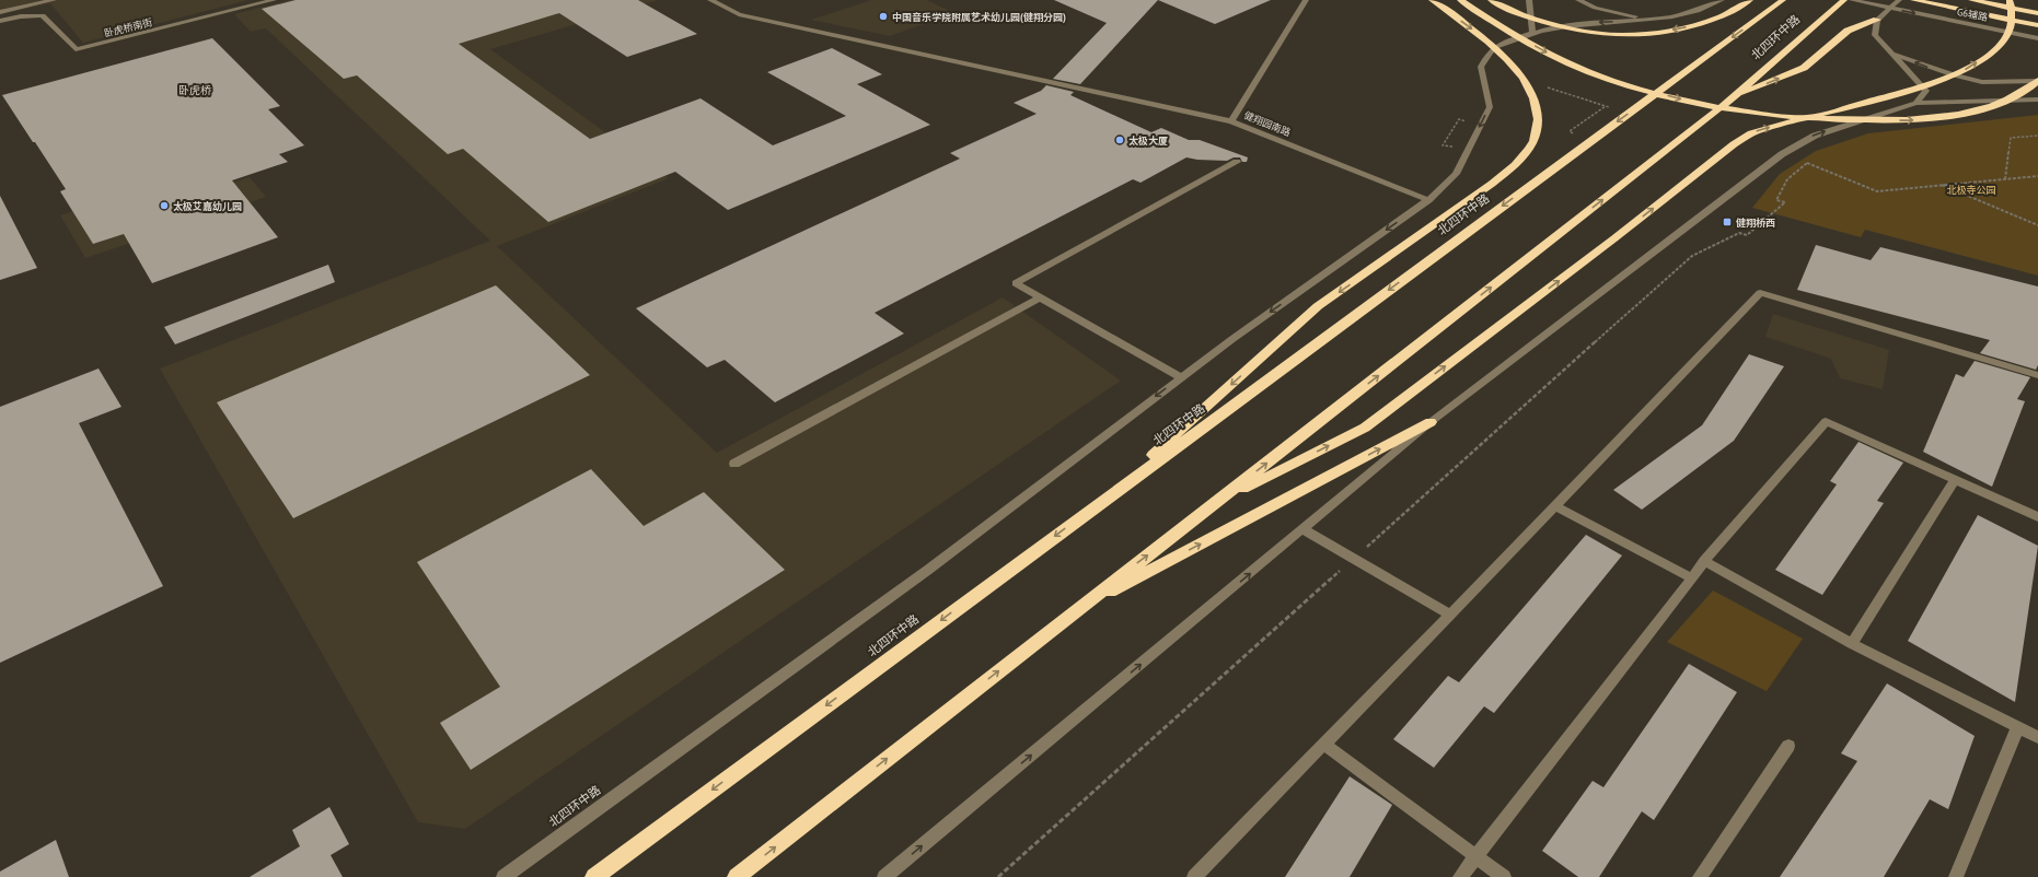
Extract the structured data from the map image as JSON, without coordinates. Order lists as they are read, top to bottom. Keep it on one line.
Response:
{"streets":{"highway":["北四环中路"],"street":["G6辅路","卧虎桥南街","健翔园南路"]},"crossings":[["北四环中路","健翔园南路"]],"districts":["卧虎桥"],"parks":["北极寺公园"],"places":{"other":["中国音乐学院附属艺术幼儿园(健翔分园)","太极大厦","太极艾嘉幼儿园"],"transit":["健翔桥西"]}}
